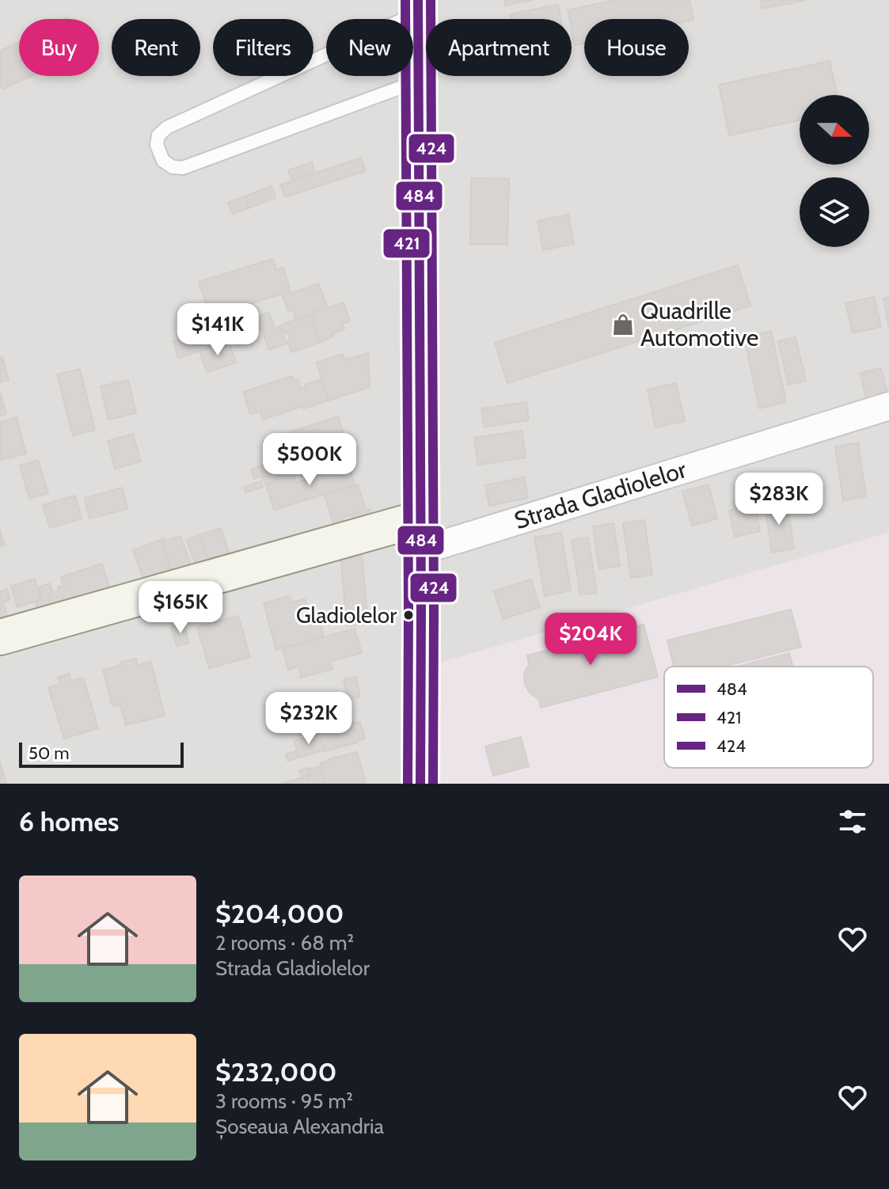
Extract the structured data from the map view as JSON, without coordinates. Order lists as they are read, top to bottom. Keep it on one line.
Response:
{"streets":{"street":["Strada Gladiolelor"]},"places":{"shop":["Quadrille Automotive"],"other":["Gladiolelor"]},"lines":["transit line 484","transit line 421","transit line 424"],"legend":["484","421","424"],"scale_bar":"50 m","north":"right","page":{"chip":["Buy","Rent","Filters","New","Apartment","House"],"price":["$141K","$500K","$283K","$165K","$204K","$232K"],"scale":"50 m","heading":"6 homes","list":[{"name":"$204,000","note":"2 rooms · 68 m² · Strada Gladiolelor"},{"name":"$232,000","note":"3 rooms · 95 m² · Șoseaua Alexandria"}]}}
